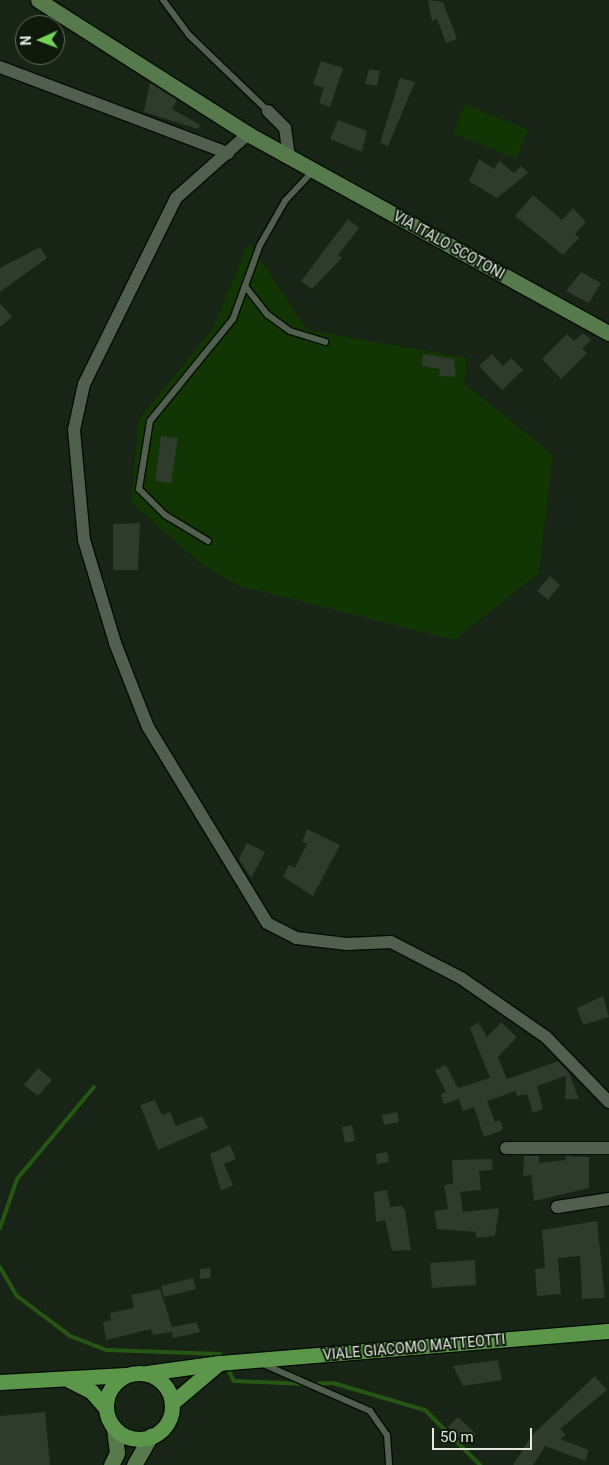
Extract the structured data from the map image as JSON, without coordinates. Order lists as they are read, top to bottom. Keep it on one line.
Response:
{"streets":{"main road":["VIALE GIACOMO MATTEOTTI"],"street":["VIA ITALO SCOTONI"]},"scale_bar":"50 m","north":"left"}
